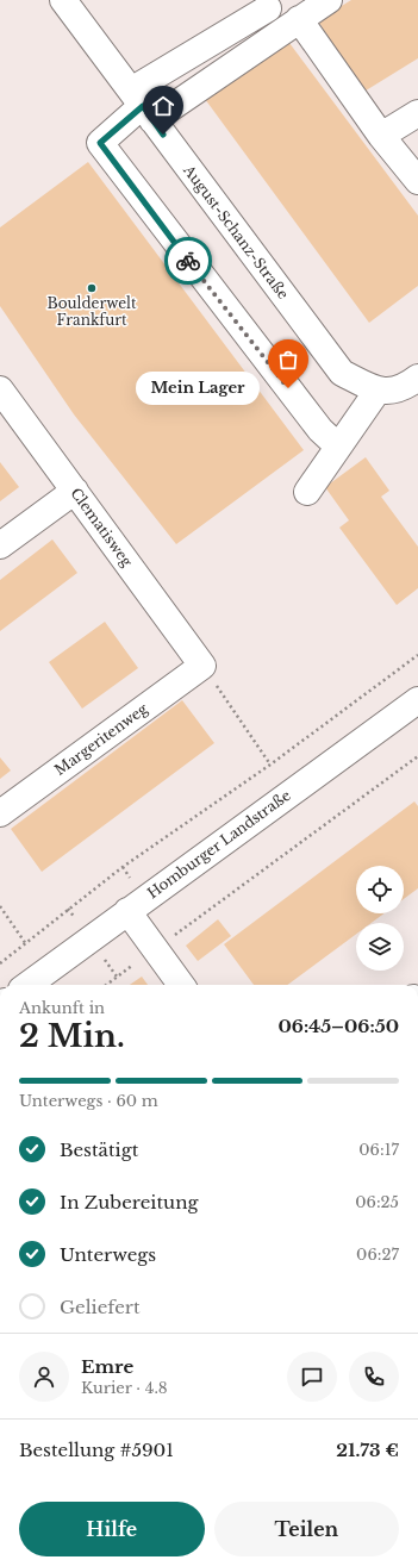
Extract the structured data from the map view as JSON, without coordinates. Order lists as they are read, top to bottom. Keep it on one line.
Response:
{"streets":{"street":["August-Schanz-Straße","Clematisweg","Margeritenweg","Homburger Landstraße"]},"crossings":[["Clematisweg","Margeritenweg"]],"places":["Boulderwelt Frankfurt","Mein Lager"],"page":{"bubble":"Mein Lager","heading":["2 Min.","Ankunft in","06:45–06:50"],"panel":["Emre","Kurier · 4.8","Bestellung #5901","21.73 €"],"bar":"Unterwegs · 60 m","list":[["Bestätigt","06:17"],["In Zubereitung","06:25"],["Unterwegs","06:27"],"Geliefert"],"buttons":["Hilfe","Teilen"]}}
